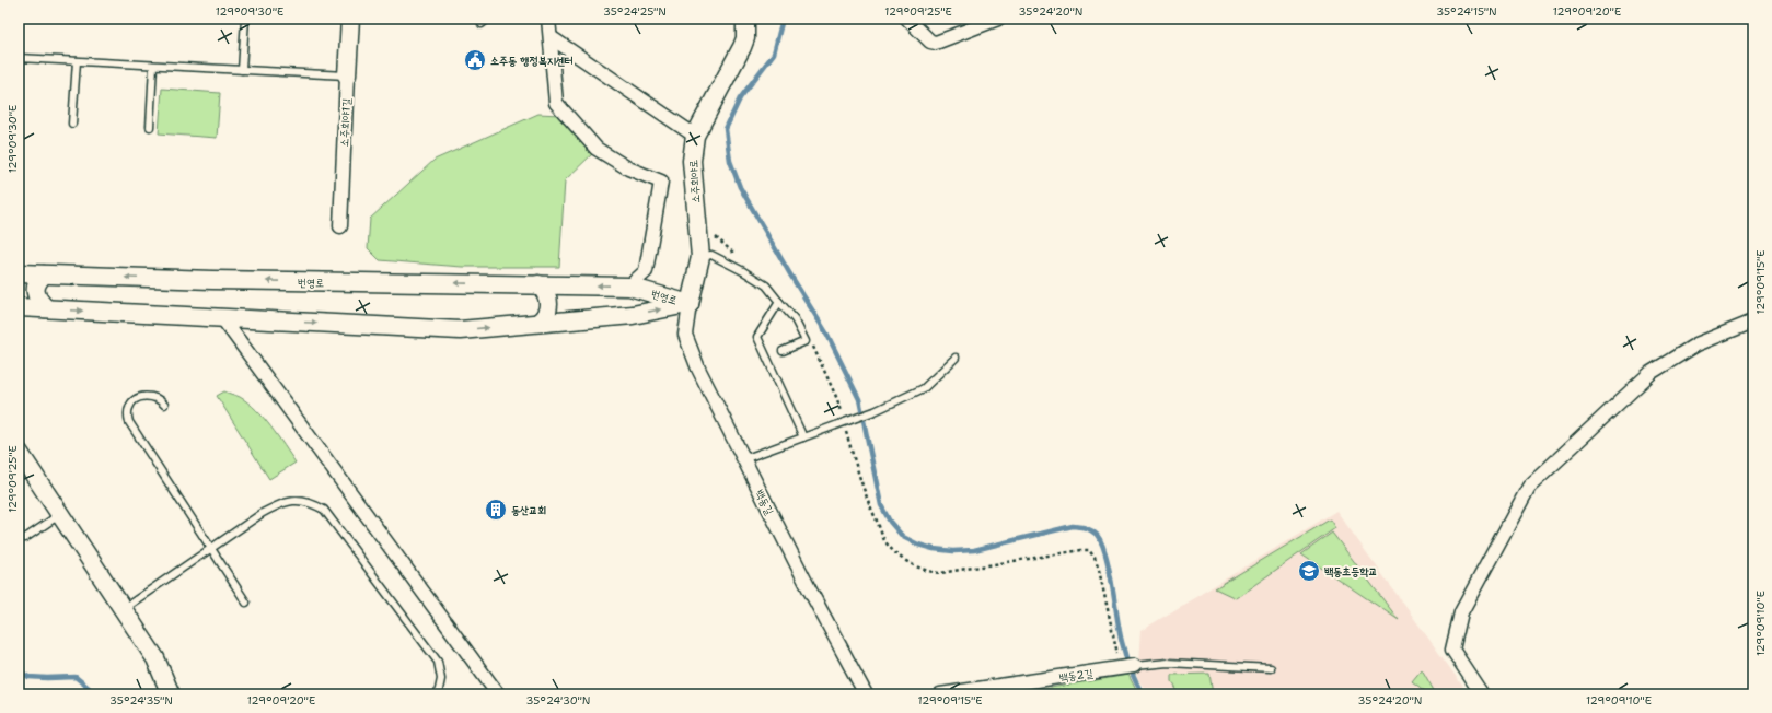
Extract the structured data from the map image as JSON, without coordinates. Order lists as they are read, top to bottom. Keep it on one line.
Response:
{"streets":{"street":["소주회야1길","소주회야로","번영로","백동길","백동2길"]},"crossings":[["소주회야로","번영로"],["소주회야로","백동길"],["번영로","백동길"]],"places":{"public building":["소주동 행정복지센터"],"building":["동산교회"],"school or university":["백동초등학교"]},"coordinates":["129°09'30\"E","35°24'25\"N","129°09'25\"E","35°24'20\"N","35°24'15\"N","129°09'20\"E","129°09'15\"E","129°09'10\"E","35°24'35\"N","35°24'30\"N"]}
